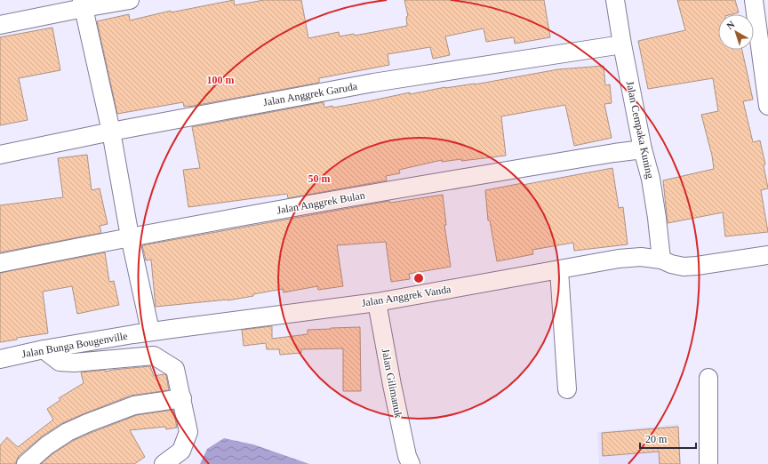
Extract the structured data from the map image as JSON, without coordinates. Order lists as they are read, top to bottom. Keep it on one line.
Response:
{"streets":{"street":["Jalan Anggrek Garuda","Jalan Cempaka Kuning","Jalan Anggrek Bulan","Jalan Anggrek Vanda","Jalan Bunga Bougenville","Jalan Gilimanuk"]},"crossings":[["Jalan Anggrek Garuda","Jalan Cempaka Kuning"],["Jalan Cempaka Kuning","Jalan Anggrek Bulan"],["Jalan Cempaka Kuning","Jalan Anggrek Vanda"],["Jalan Anggrek Vanda","Jalan Bunga Bougenville"],["Jalan Anggrek Vanda","Jalan Gilimanuk"]],"scale_bar":"20 m","north":"top left","rings":["100 m","50 m"]}
